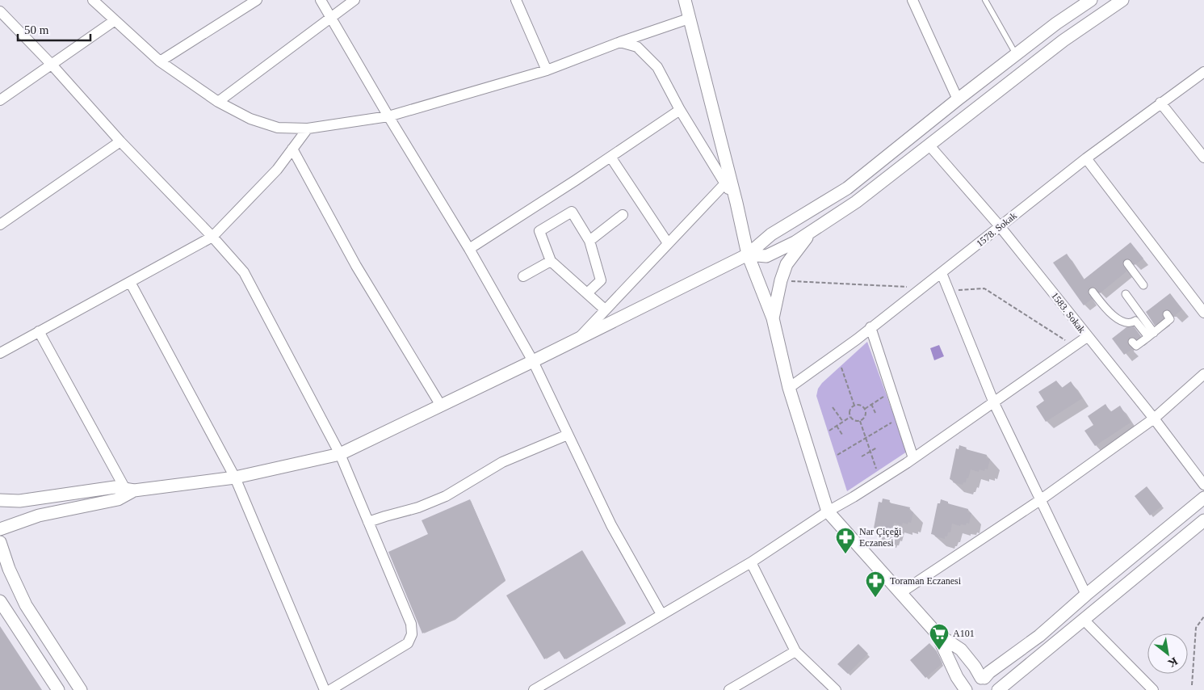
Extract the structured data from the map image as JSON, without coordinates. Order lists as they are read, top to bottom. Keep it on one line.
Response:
{"streets":{"street":["1578. Sokak","1583. Sokak"]},"crossings":[["1578. Sokak","1583. Sokak"]],"places":{"pharmacy":["Nar Çiçeği Eczanesi","Toraman Eczanesi"],"supermarket":["A101"]},"scale_bar":"50 m","north":"bottom right"}
